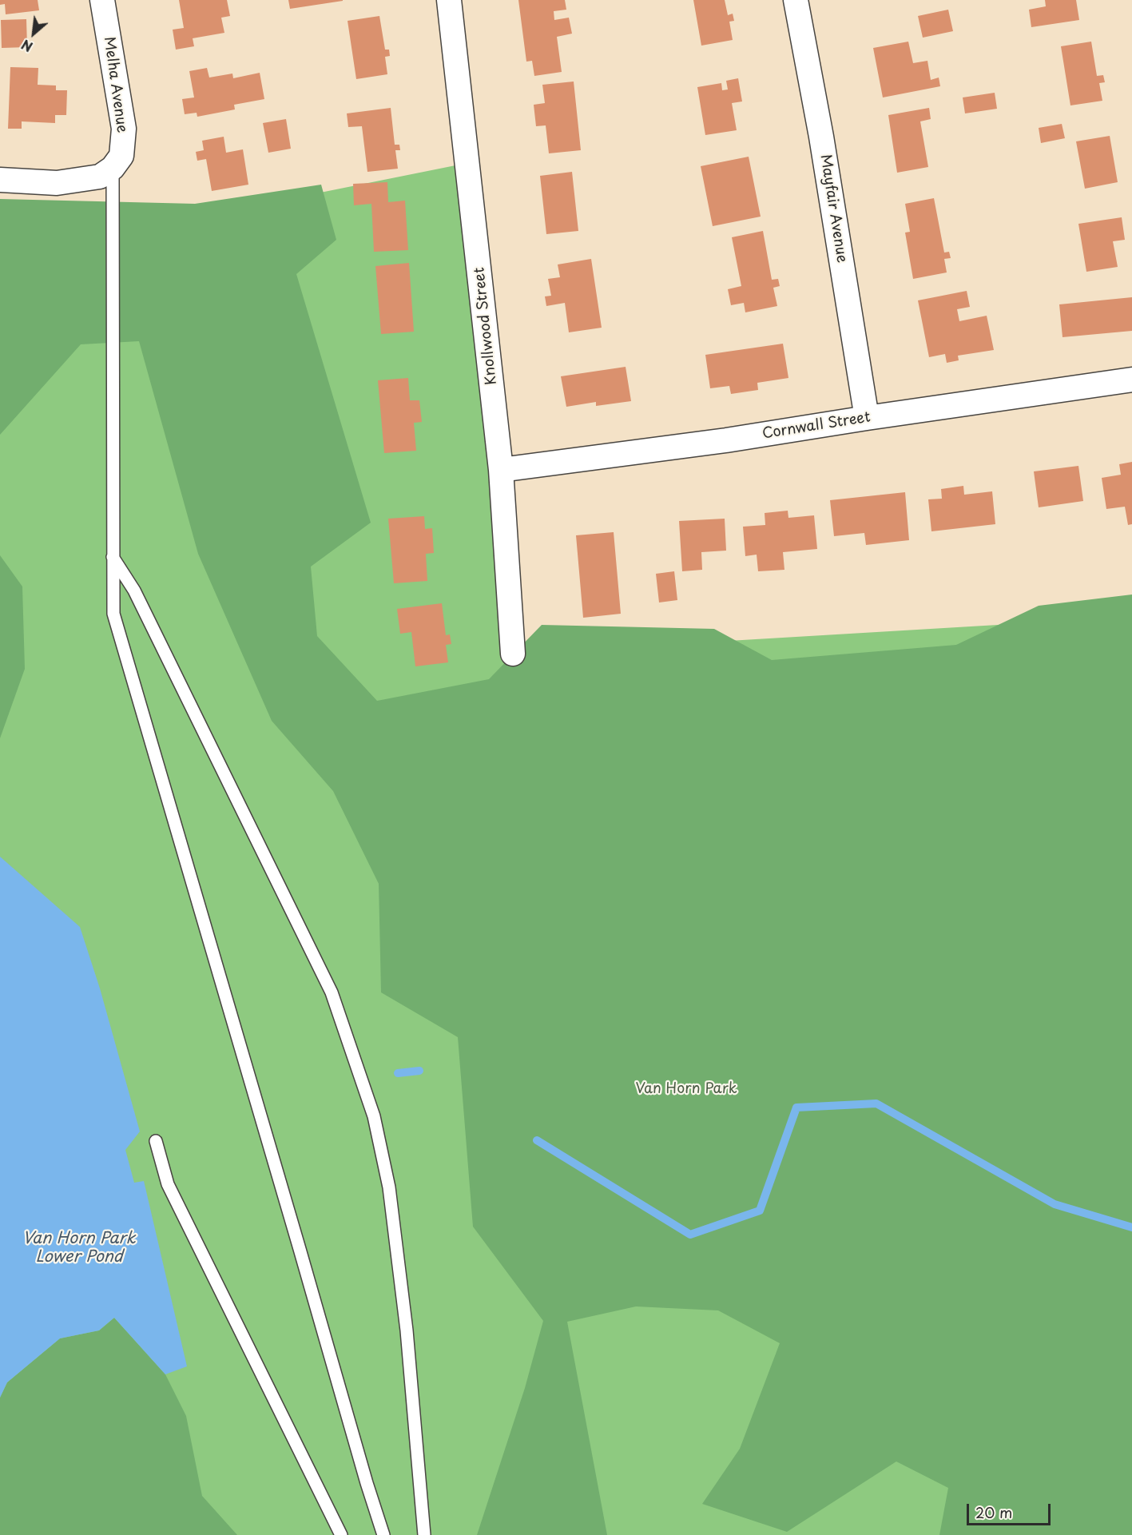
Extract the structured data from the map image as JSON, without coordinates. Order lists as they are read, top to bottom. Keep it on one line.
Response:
{"streets":{"street":["Melha Avenue","Mayfair Avenue","Knollwood Street","Cornwall Street"]},"crossings":[["Mayfair Avenue","Cornwall Street"],["Knollwood Street","Cornwall Street"]],"water":["Van Horn Park Lower Pond"],"parks":["Van Horn Park"],"scale_bar":"20 m","north":"bottom left"}
